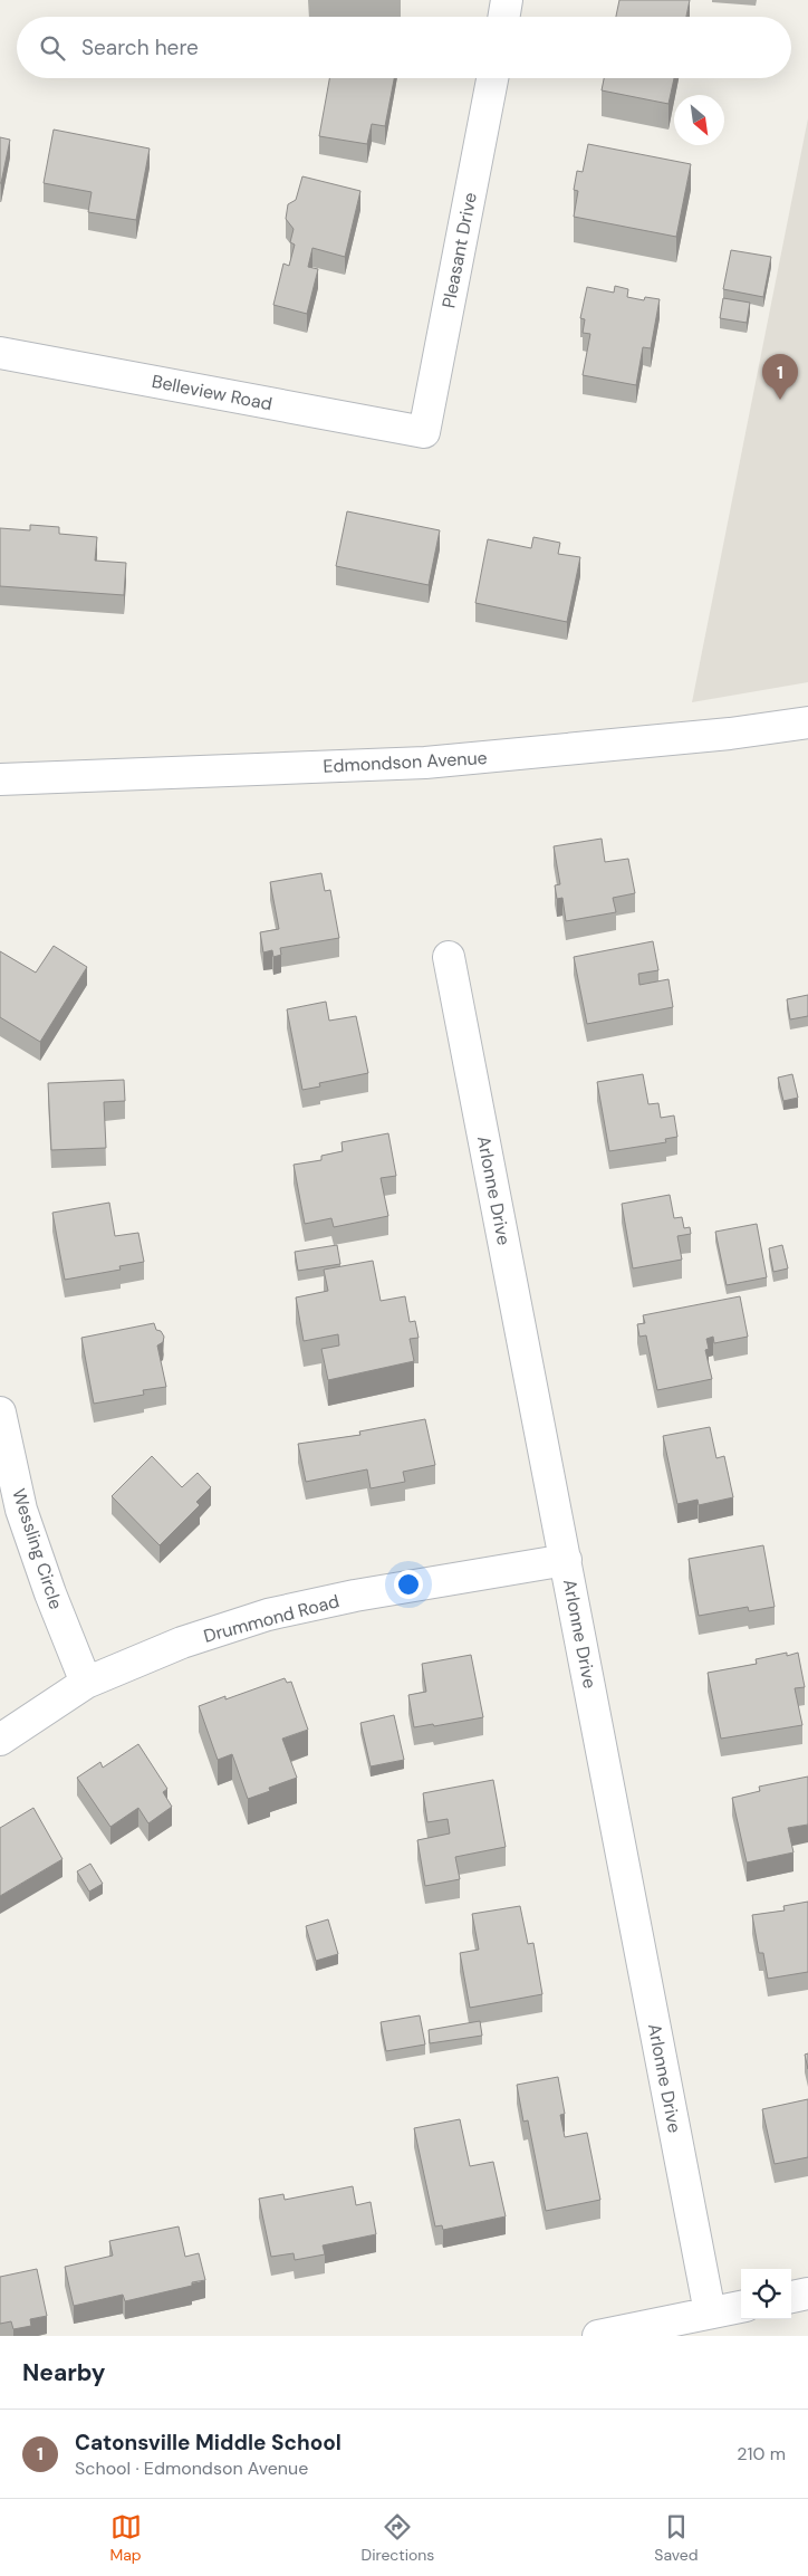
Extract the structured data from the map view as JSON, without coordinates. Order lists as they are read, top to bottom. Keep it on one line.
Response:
{"streets":{"street":["Pleasant Drive","Belleview Road","Edmondson Avenue","Arlonne Drive","Wessling Circle","Drummond Road"]},"crossings":[["Pleasant Drive","Belleview Road"],["Arlonne Drive","Drummond Road"],["Wessling Circle","Drummond Road"]],"north":"bottom right","page":{"search":"Search here","pins":"1","heading":"Nearby","list":[{"mark":"1","name":"Catonsville Middle School","note":"School · Edmondson Avenue","value":"210 m"}],"nav":["Map","Directions","Saved"]}}
